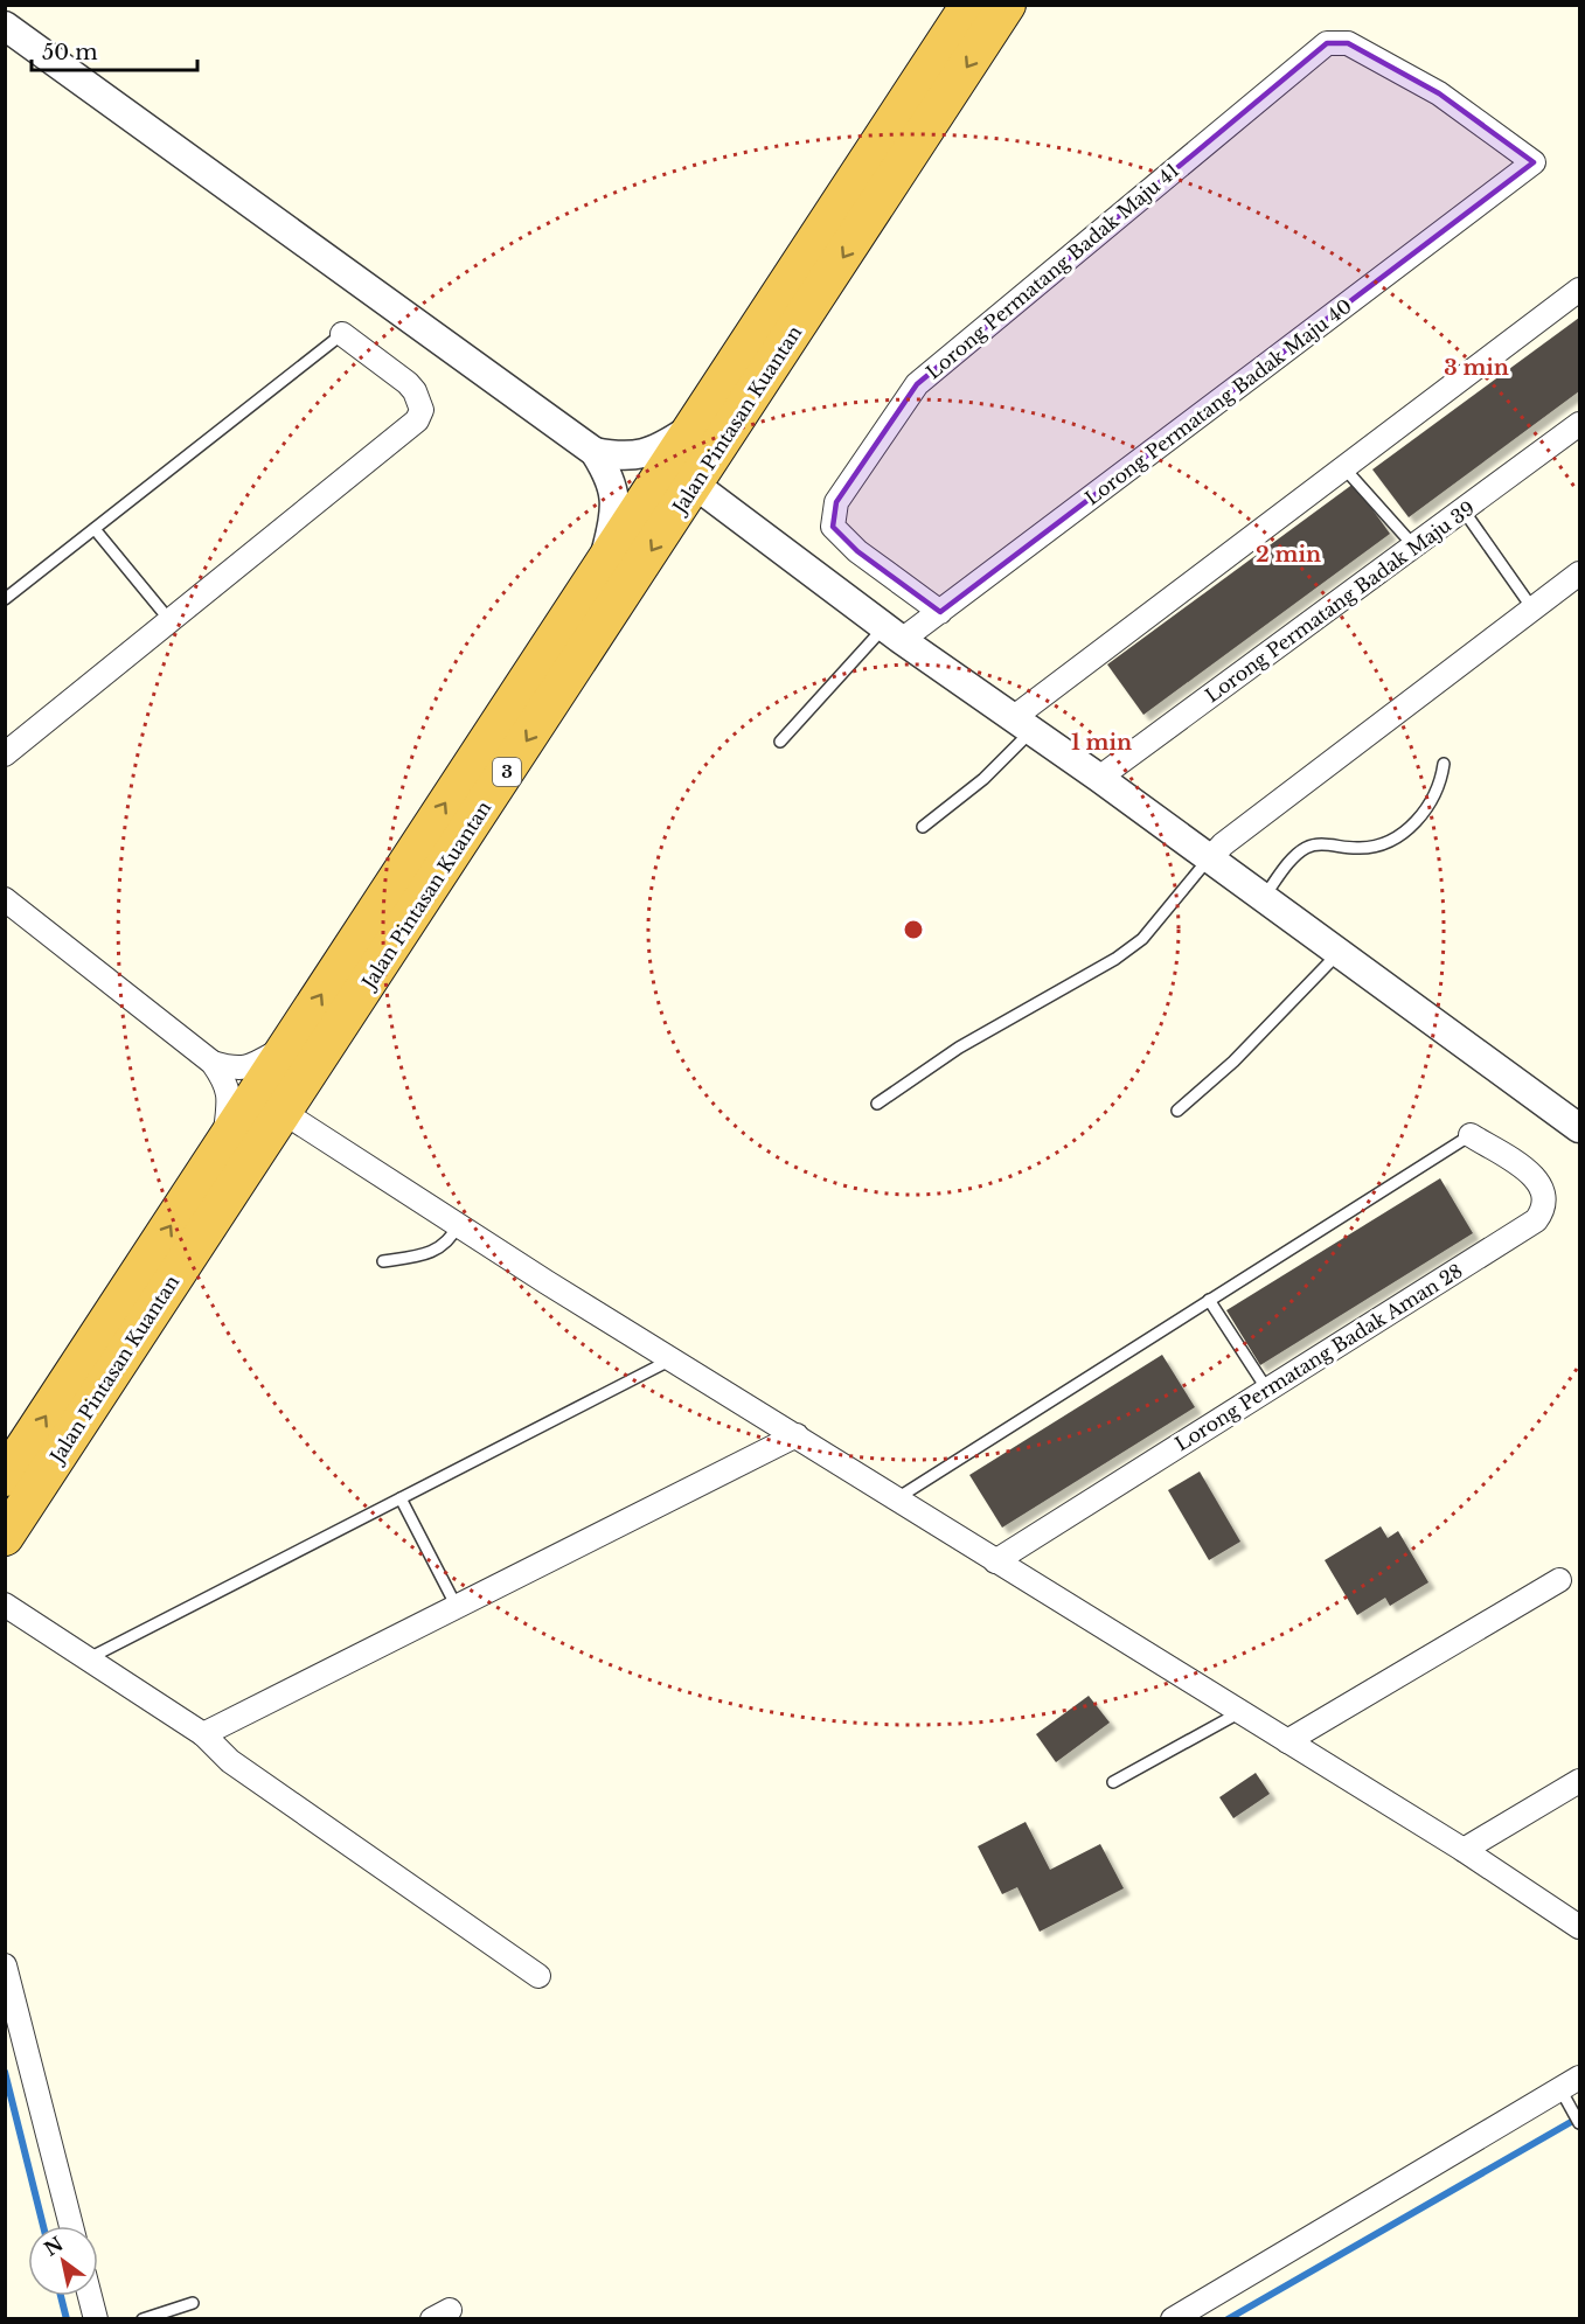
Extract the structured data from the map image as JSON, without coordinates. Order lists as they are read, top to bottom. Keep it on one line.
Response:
{"streets":{"highway":["Jalan Pintasan Kuantan","3"],"street":["Lorong Permatang Badak Maju 41","Lorong Permatang Badak Maju 40","Lorong Permatang Badak Maju 39","Lorong Permatang Badak Aman 28"]},"crossings":[["Lorong Permatang Badak Maju 41","Lorong Permatang Badak Maju 40"]],"scale_bar":"50 m","north":"top left","rings":["3 min","2 min","1 min"]}
